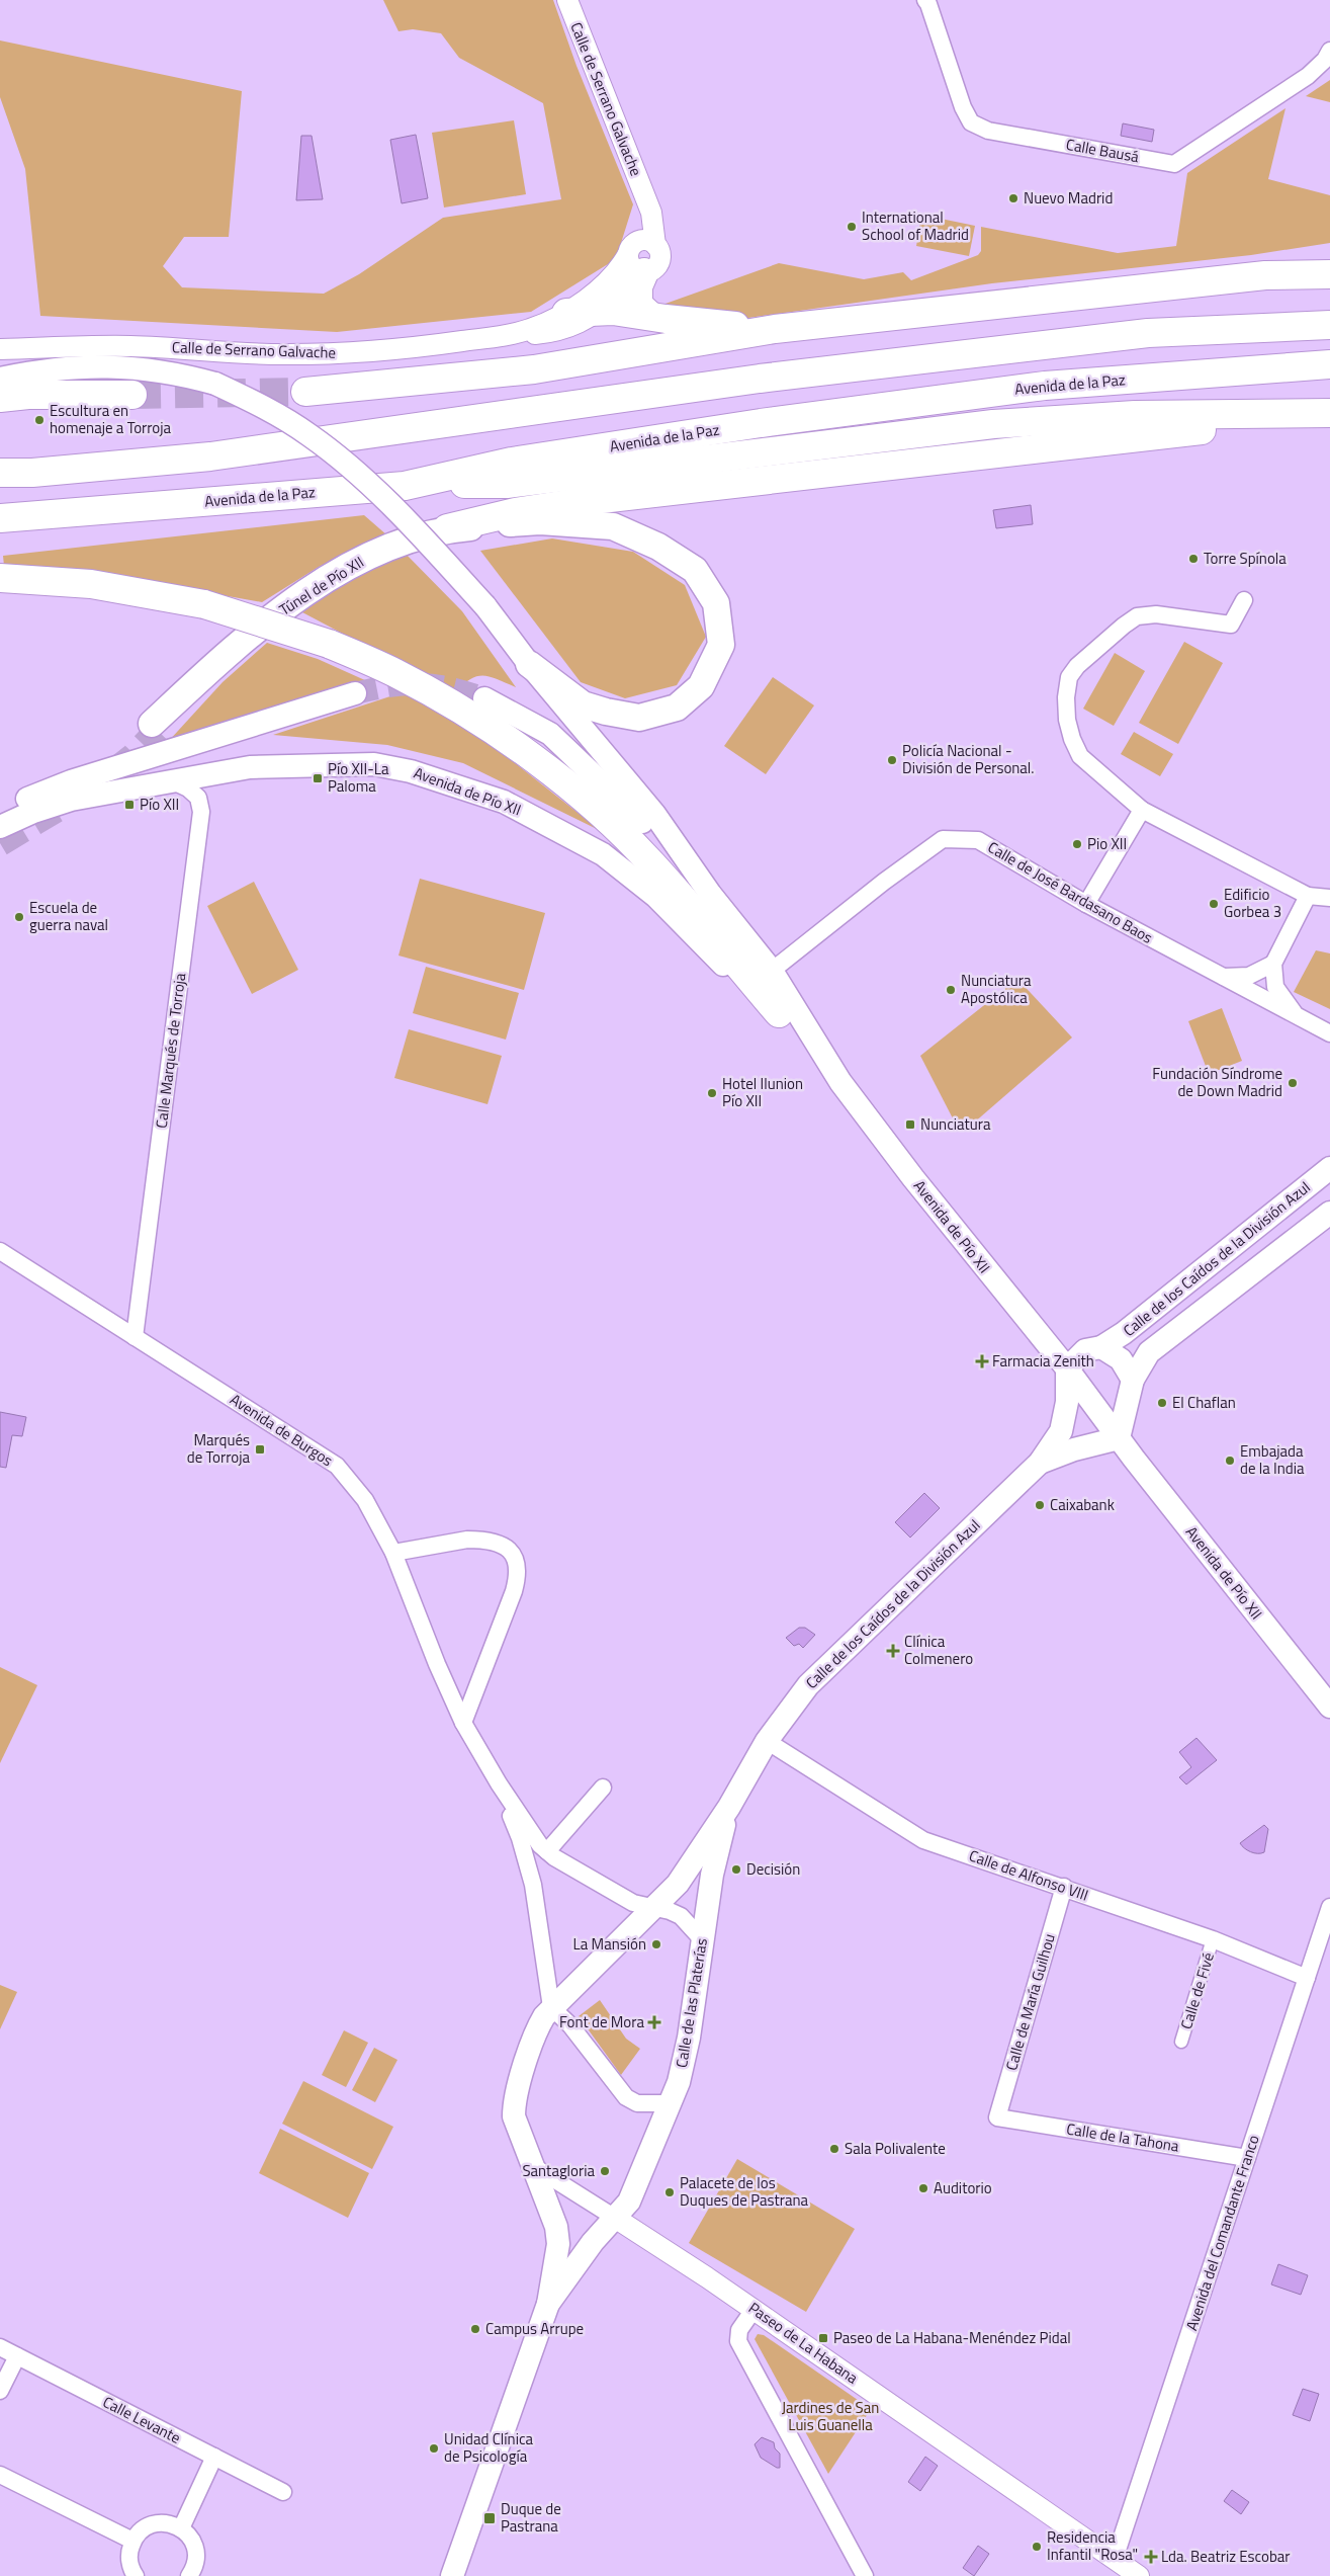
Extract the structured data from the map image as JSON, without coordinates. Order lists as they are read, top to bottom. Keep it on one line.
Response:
{"streets":{"highway":["Avenida de la Paz"],"main road":["Túnel de Pío XII","Avenida de Pío XII","Calle de los Caídos de la División Azul","Calle de las Platerías"],"street":["Calle de Serrano Galvache","Calle Bausá","Calle de José Bardasano Baos","Calle Marqués de Torroja","Avenida de Burgos","Calle de Alfonso VIII","Calle de Fivé","Calle de María Guilhou","Calle de la Tahona","Avenida del Comandante Franco","Paseo de La Habana","Calle Levante"]},"crossings":[["Túnel de Pío XII","Avenida de Pío XII"],["Avenida de Pío XII","Calle de José Bardasano Baos"],["Avenida de Pío XII","Calle Marqués de Torroja"],["Calle Marqués de Torroja","Avenida de Burgos"],["Calle de los Caídos de la División Azul","Calle de Alfonso VIII"],["Calle de los Caídos de la División Azul","Calle de las Platerías"],["Calle de Alfonso VIII","Calle de Fivé"],["Calle de Alfonso VIII","Calle de María Guilhou"],["Calle de Alfonso VIII","Avenida del Comandante Franco"],["Calle de María Guilhou","Calle de la Tahona"],["Calle de las Platerías","Paseo de La Habana"],["Calle de la Tahona","Avenida del Comandante Franco"],["Avenida del Comandante Franco","Paseo de La Habana"]],"parks":["Jardines de San Luis Guanella"],"places":{"other":["Nuevo Madrid","International School of Madrid","Escultura en homenaje a Torroja","Torre Spínola","Policía Nacional - División de Personal.","Pio XII","Edificio Gorbea 3","Escuela de guerra naval","Nunciatura Apostólica","Fundación Síndrome de Down Madrid","Hotel Ilunion Pío XII","El Chaflan","Embajada de la India","Caixabank","Decisión","La Mansión","Sala Polivalente","Santagloria","Auditorio","Palacete de los Duques de Pastrana","Campus Arrupe","Unidad Clínica de Psicología","Residencia Infantil \"Rosa\""],"transit":["Pío XII-La Paloma","Pío XII","Nunciatura","Marqués de Torroja","Paseo de La Habana-Menéndez Pidal","Duque de Pastrana"],"health":["Farmacia Zenith","Clínica Colmenero","Font de Mora","Lda. Beatriz Escobar"]}}
